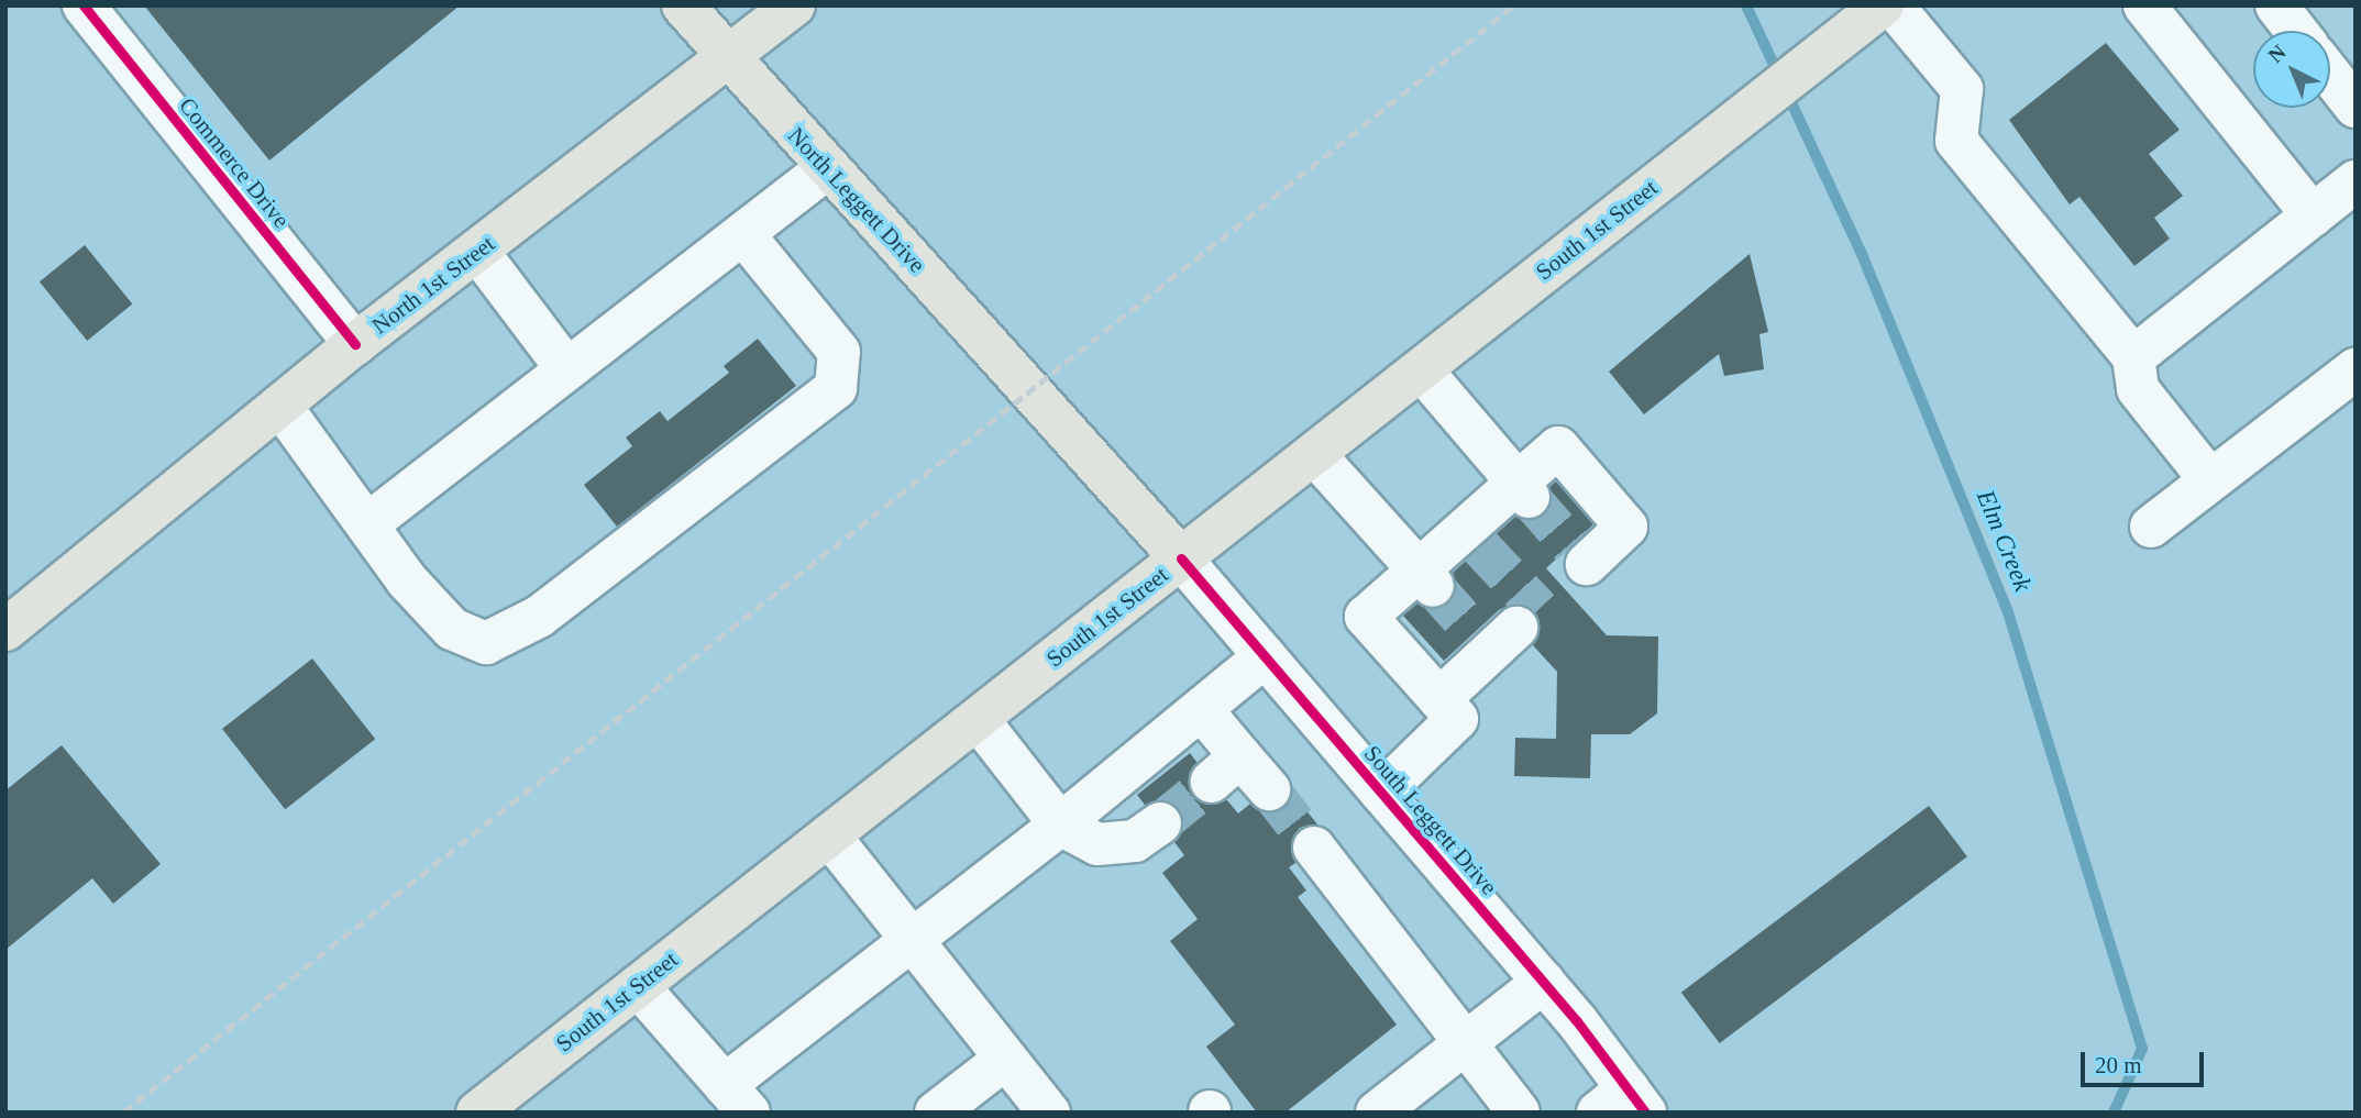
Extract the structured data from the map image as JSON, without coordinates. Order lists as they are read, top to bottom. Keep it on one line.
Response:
{"streets":{"main road":["North Leggett Drive","South 1st Street","North 1st Street","South Leggett Drive"],"street":["Commerce Drive"]},"crossings":[["Commerce Drive","North 1st Street"],["North Leggett Drive","North 1st Street"],["North Leggett Drive","South Leggett Drive"],["South 1st Street","South Leggett Drive"]],"water":["Elm Creek"],"scale_bar":"20 m","north":"top left"}
